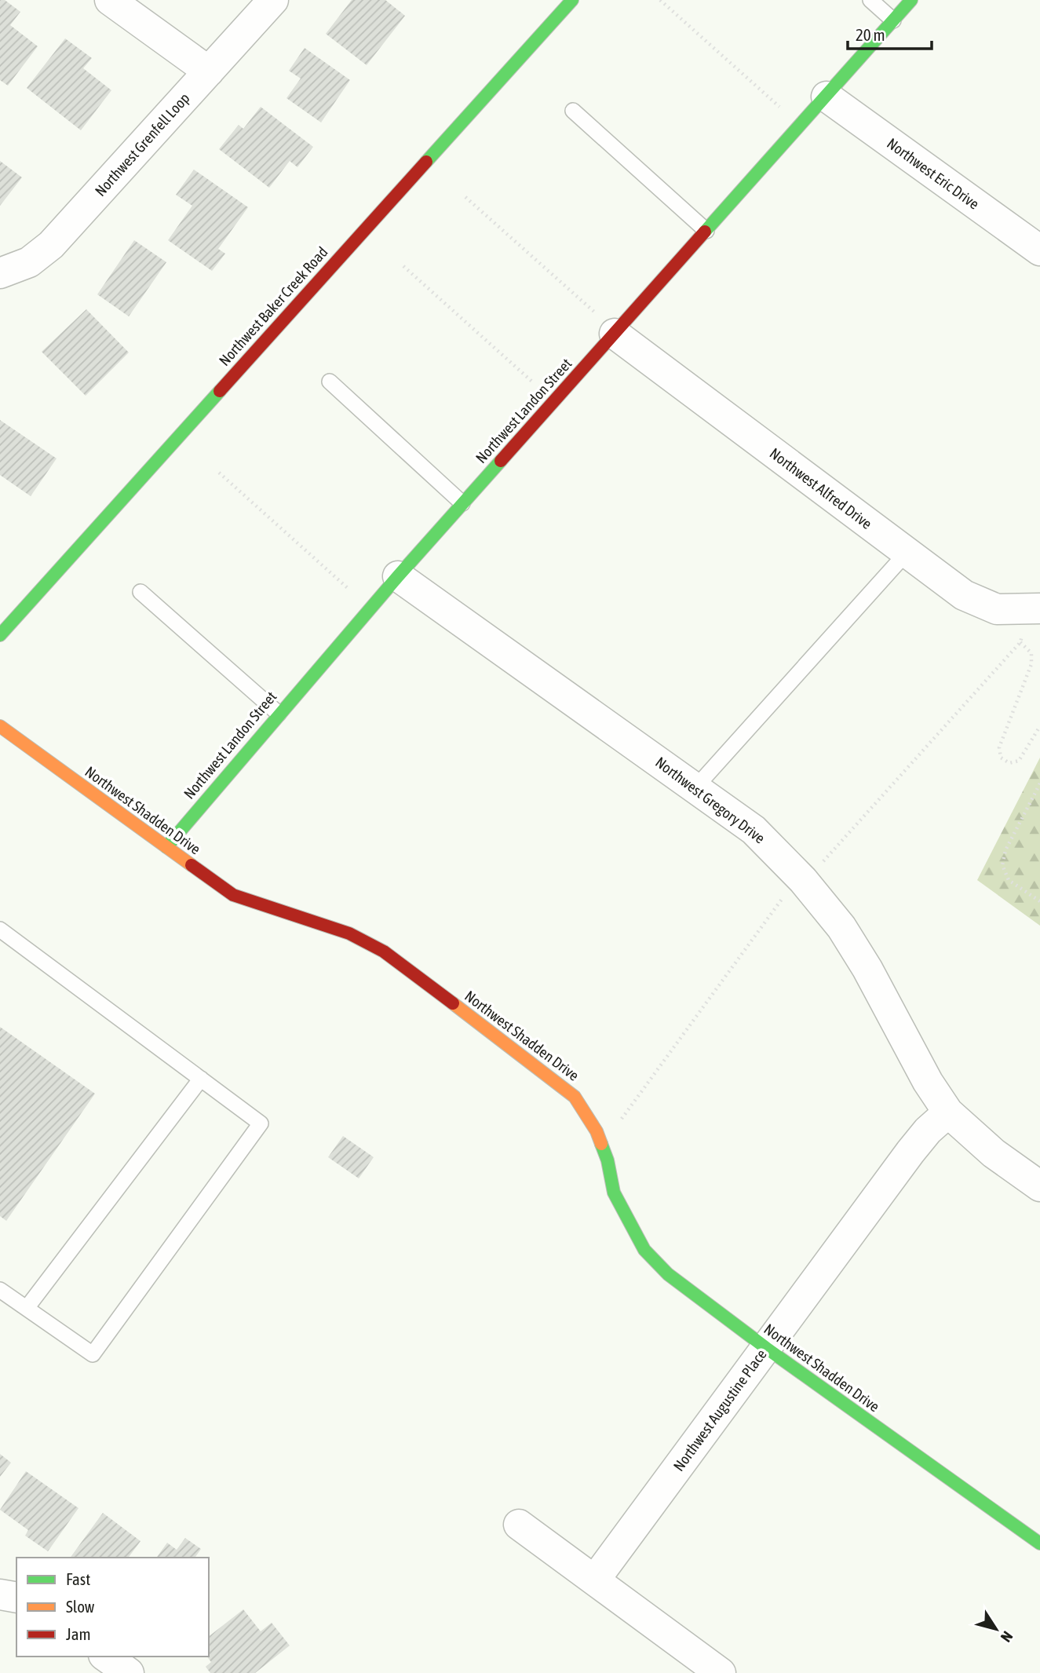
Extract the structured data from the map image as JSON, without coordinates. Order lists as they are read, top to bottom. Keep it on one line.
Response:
{"streets":{"street":["Northwest Grenfell Loop","Northwest Eric Drive","Northwest Baker Creek Road","Northwest Landon Street","Northwest Alfred Drive","Northwest Gregory Drive","Northwest Shadden Drive","Northwest Augustine Place"]},"crossings":[["Northwest Eric Drive","Northwest Landon Street"],["Northwest Landon Street","Northwest Alfred Drive"],["Northwest Landon Street","Northwest Gregory Drive"],["Northwest Landon Street","Northwest Shadden Drive"],["Northwest Gregory Drive","Northwest Augustine Place"],["Northwest Shadden Drive","Northwest Augustine Place"]],"legend":["Fast","Slow","Jam"],"scale_bar":"20 m","north":"bottom right"}
